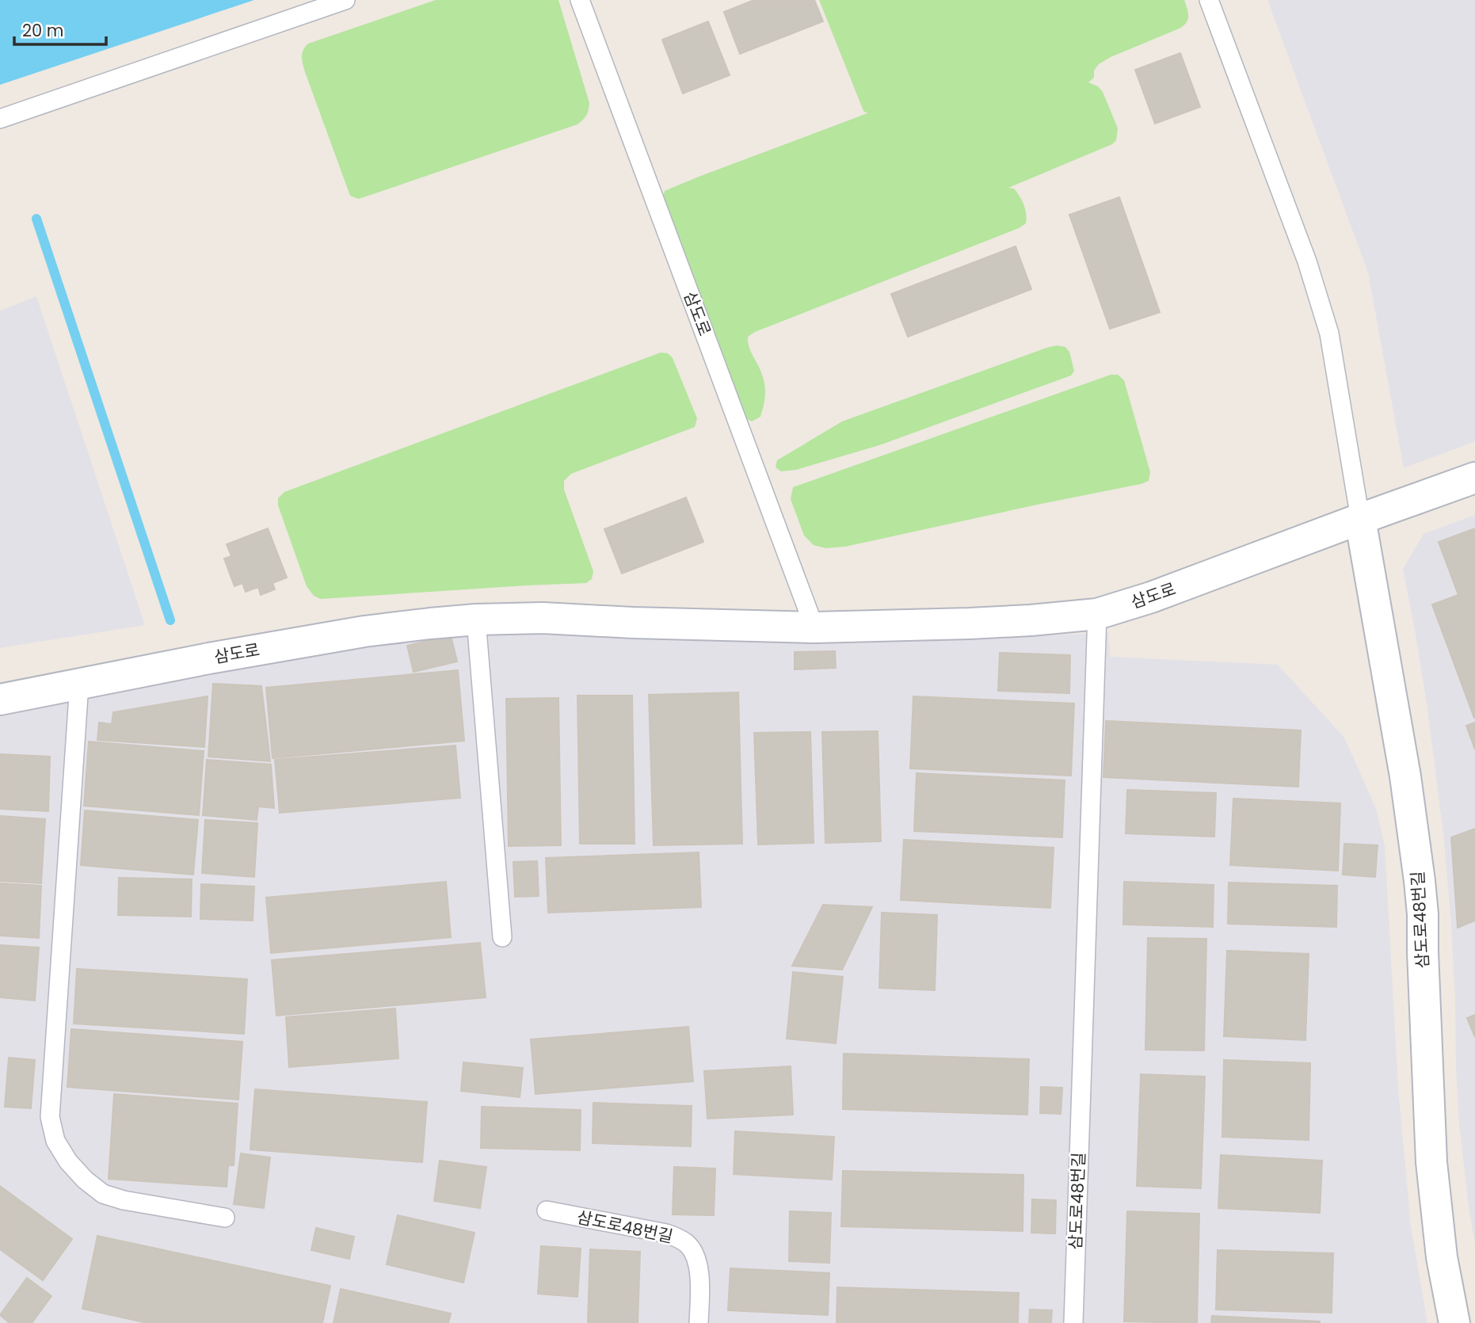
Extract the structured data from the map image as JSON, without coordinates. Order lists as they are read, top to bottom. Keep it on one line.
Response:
{"streets":{"street":["삼도로","삼도로48번길"]},"crossings":[["삼도로","삼도로48번길"]],"scale_bar":"20 m"}
